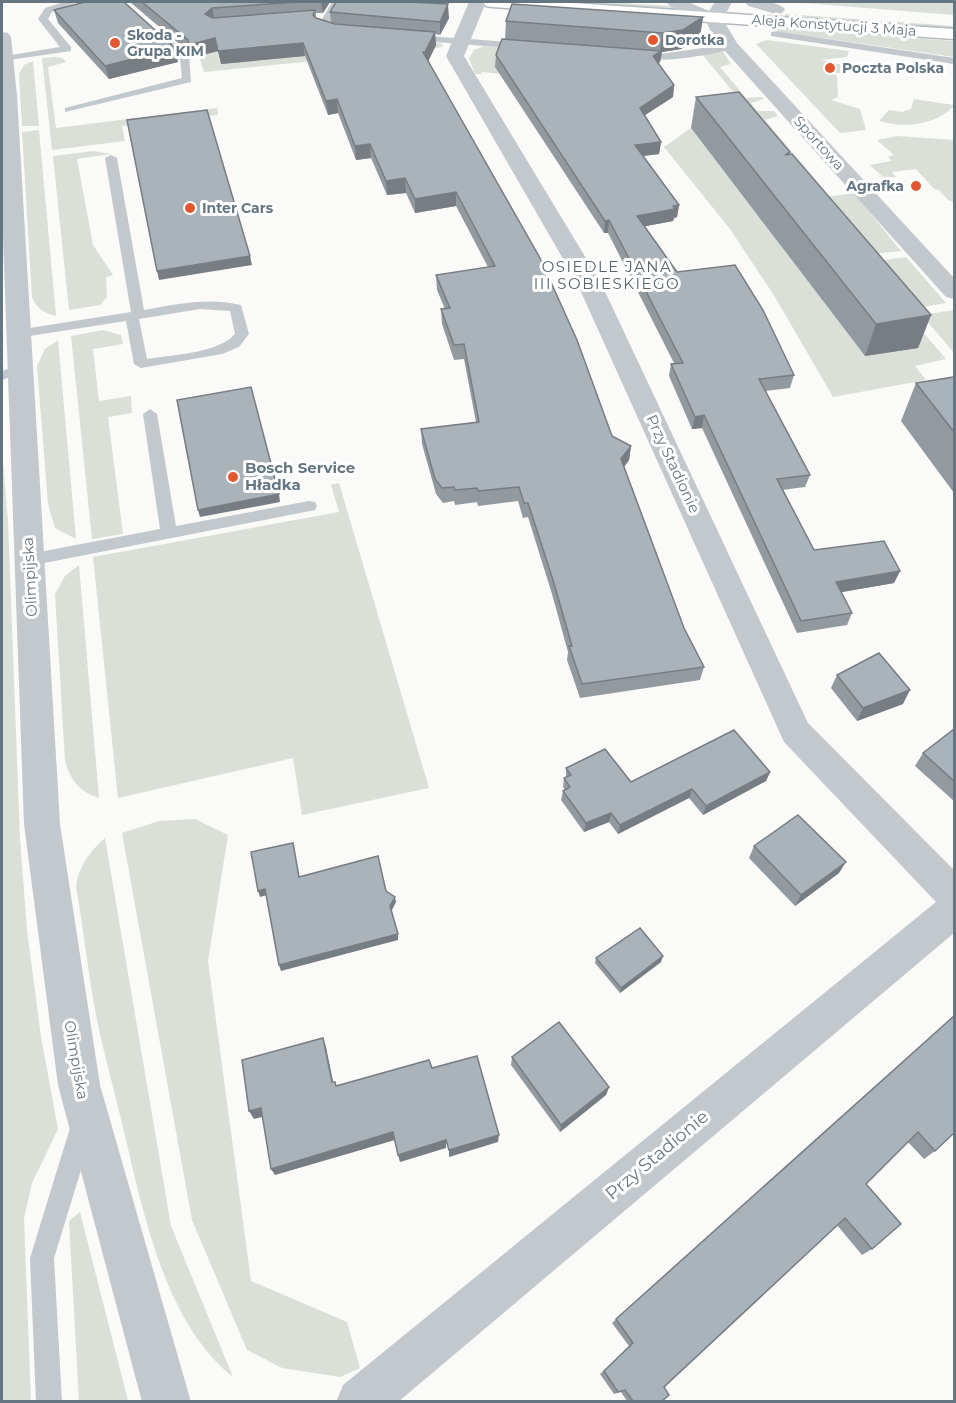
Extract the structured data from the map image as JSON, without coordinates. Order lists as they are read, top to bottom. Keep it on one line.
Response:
{"streets":{"main road":["Aleja Konstytucji 3 Maja"],"street":["Sportowa","Przy Stadionie","Olimpijska"]},"crossings":[["Aleja Konstytucji 3 Maja","Sportowa"]],"districts":["OSIEDLE JANA III SOBIESKIEGO"],"places":["Dorotka","Skoda - Grupa KIM","Poczta Polska","Agrafka","Inter Cars","Bosch Service Hładka"]}
